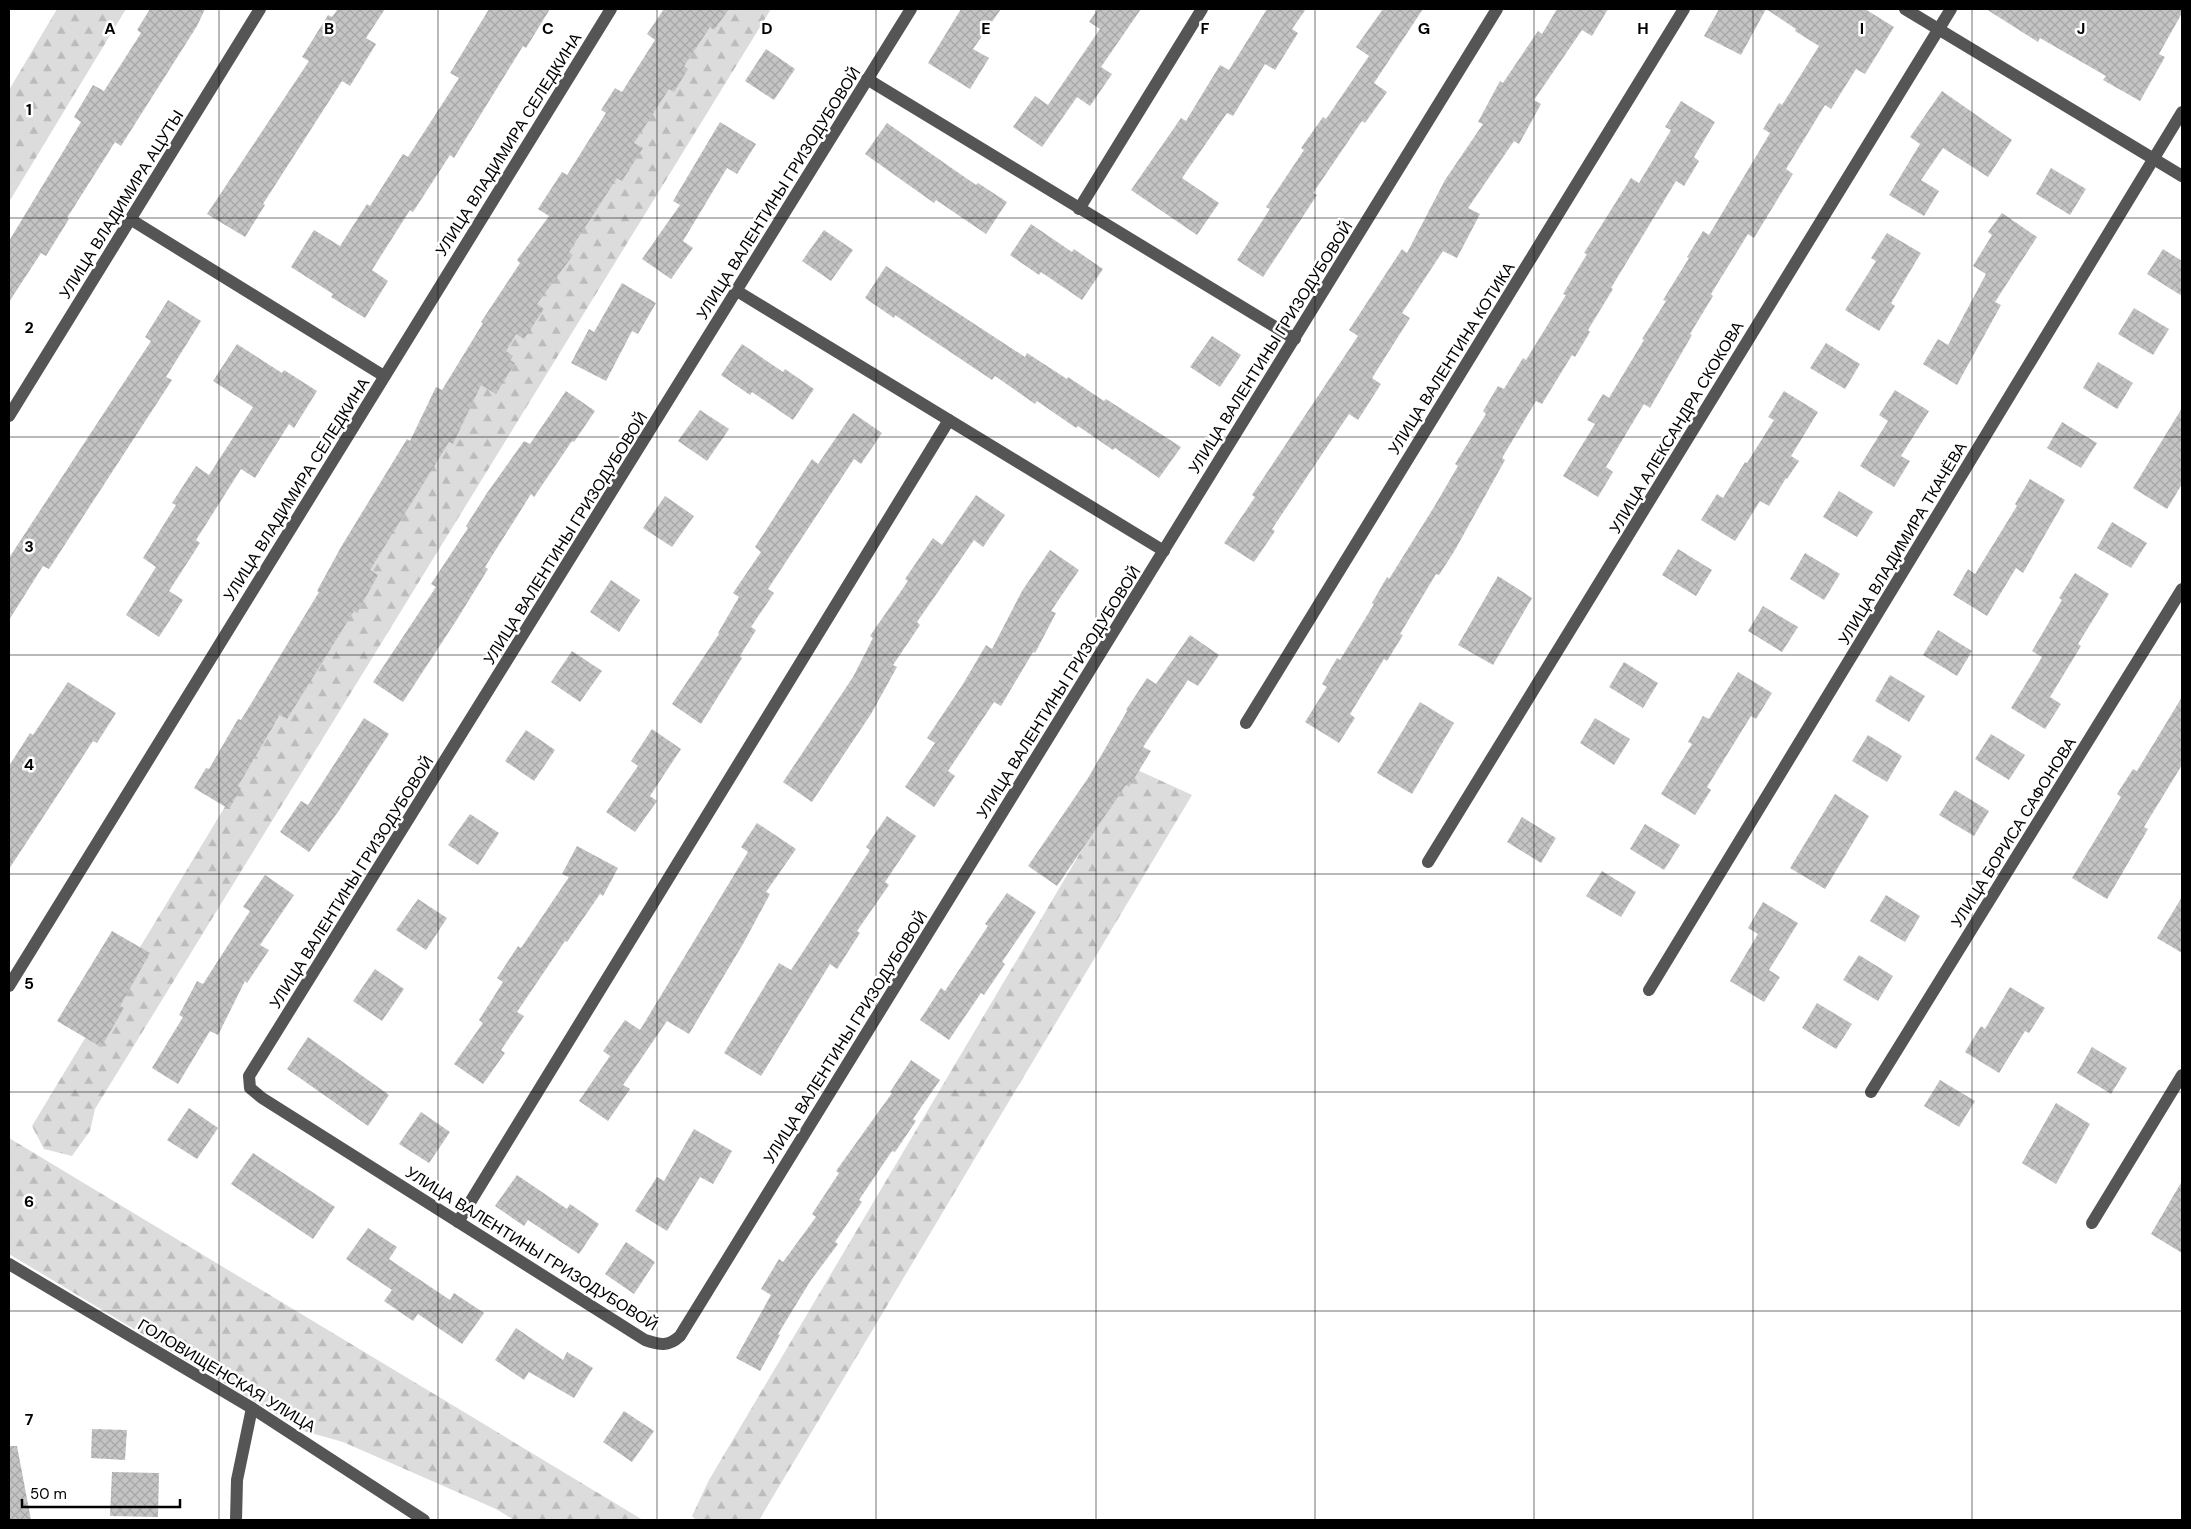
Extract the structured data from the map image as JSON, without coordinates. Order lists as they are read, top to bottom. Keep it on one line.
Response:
{"streets":{"street":["УЛИЦА ВЛАДИМИРА СЕЛЕДКИНА","УЛИЦА ВАЛЕНТИНЫ ГРИЗОДУБОВОЙ","УЛИЦА ВЛАДИМИРА АЦУТЫ","УЛИЦА ВАЛЕНТИНА КОТИКА","УЛИЦА АЛЕКСАНДРА СКОКОВА","УЛИЦА ВЛАДИМИРА ТКАЧЁВА","УЛИЦА БОРИСА САФОНОВА","ГОЛОВИЩЕНСКАЯ УЛИЦА"]},"scale_bar":"50 m","grid":{"columns":["A","B","C","D","E","F","G","H","I","J"],"rows":["1","2","3","4","5","6","7"]}}
